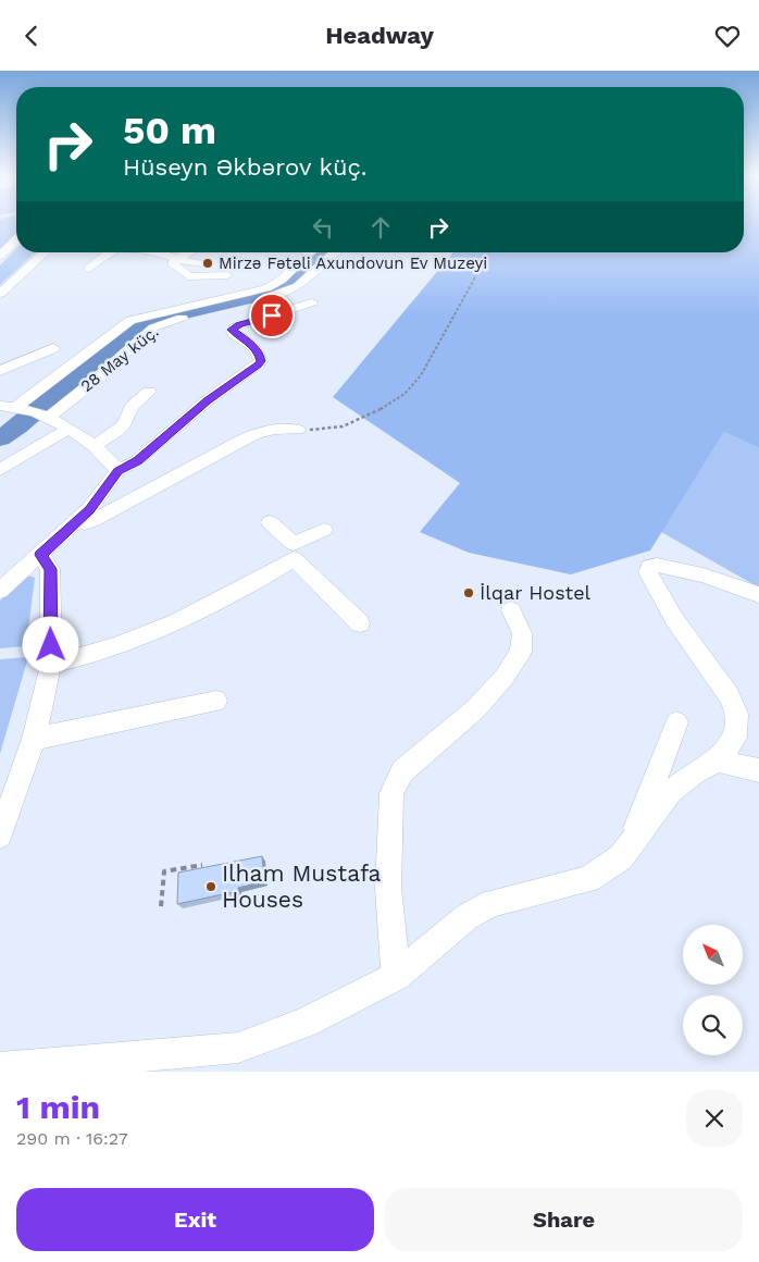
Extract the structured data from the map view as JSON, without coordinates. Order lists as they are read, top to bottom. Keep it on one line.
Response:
{"streets":{"street":["28 May küç."]},"places":["Mirzə Fətəli Axundovun Ev Muzeyi","İlqar Hostel","Ilham Mustafa Houses"],"north":"top left","page":{"header":"Headway","turn":["50 m","Hüseyn Əkbərov küç."],"heading":["1 min","290 m · 16:27"],"buttons":["Exit","Share"]}}
